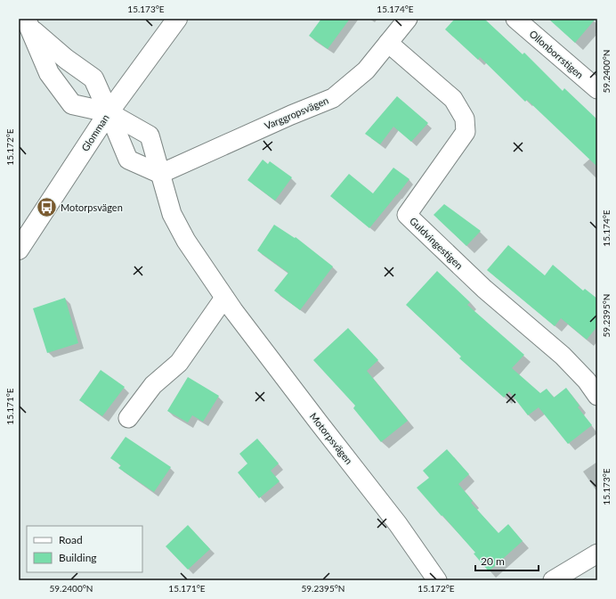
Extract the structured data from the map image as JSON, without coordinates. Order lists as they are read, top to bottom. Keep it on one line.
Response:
{"streets":{"street":["Ollonborrstigen","Varggropsvägen","Glomman","Guldvingestigen","Motorpsvägen"]},"crossings":[["Varggropsvägen","Guldvingestigen"],["Varggropsvägen","Motorpsvägen"],["Glomman","Motorpsvägen"]],"places":{"bus stop":["Motorpsvägen"]},"legend":["Road","Building"],"scale_bar":"20 m","coordinates":["15.173°E","15.174°E","59.2400°N","15.172°E","59.2395°N","15.171°E"]}
